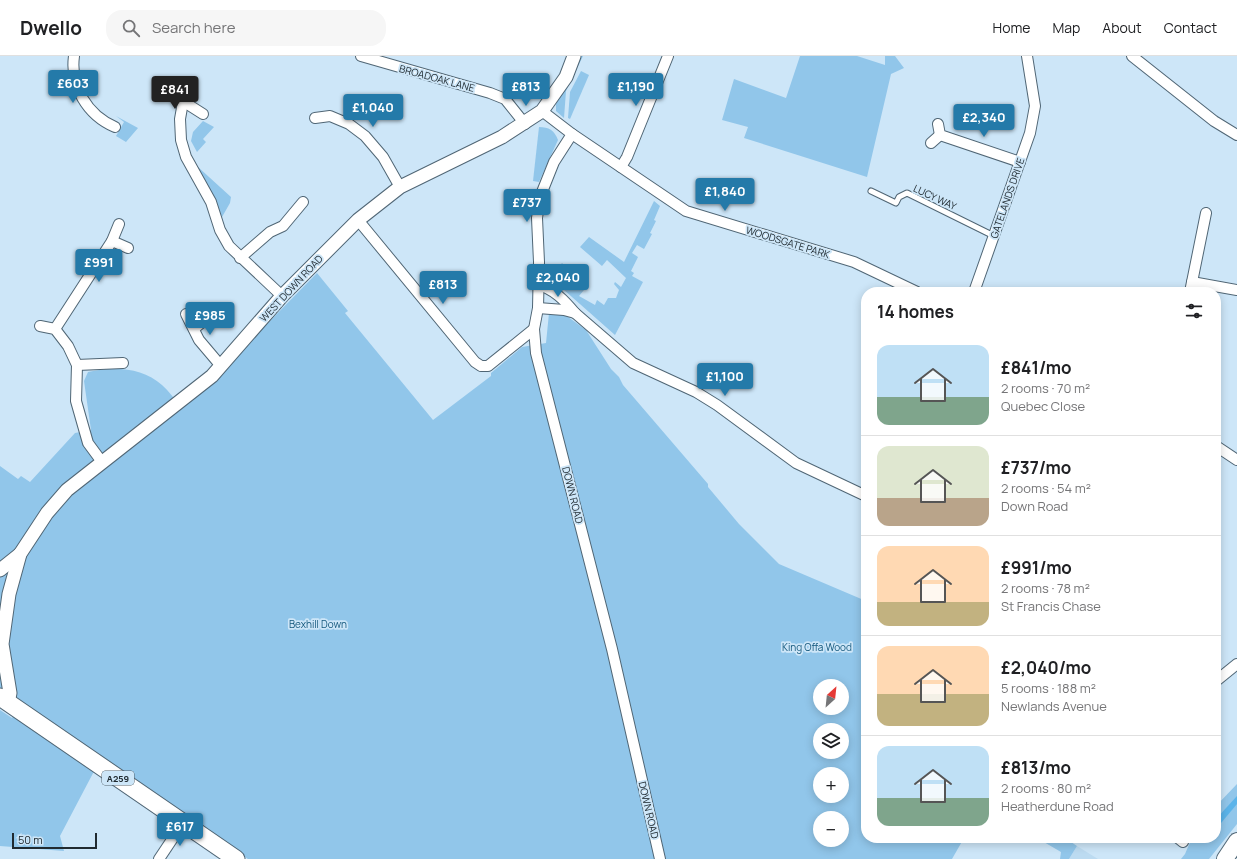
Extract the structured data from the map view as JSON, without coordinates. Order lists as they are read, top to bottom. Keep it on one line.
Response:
{"streets":{"highway":["A259"],"street":["BROADOAK LANE","GATELANDS DRIVE","WOODSGATE PARK","WEST DOWN ROAD","DOWN ROAD"],"lane":["LUCY WAY"]},"crossings":[["BROADOAK LANE","WEST DOWN ROAD"],["LUCY WAY","GATELANDS DRIVE"],["WOODSGATE PARK","WEST DOWN ROAD"],["WOODSGATE PARK","DOWN ROAD"],["WEST DOWN ROAD","A259"]],"parks":["Bexhill Down","King Offa Wood"],"scale_bar":"50 m","north":"top right","page":{"header":"Dwello","search":"Search here","nav":["Home","Map","About","Contact"],"price":["£603","£813","£1,190","£841","£1,040","£2,340","£1,840","£737","£991","£2,040","£813","£985","£1,100","£617"],"heading":"14 homes","list":[{"name":"£841/mo","note":"2 rooms · 70 m² · Quebec Close"},{"name":"£737/mo","note":"2 rooms · 54 m² · Down Road"},{"name":"£991/mo","note":"2 rooms · 78 m² · St Francis Chase"},{"name":"£2,040/mo","note":"5 rooms · 188 m² · Newlands Avenue"},{"name":"£813/mo","note":"2 rooms · 80 m² · Heatherdune Road"}],"map_buttons":["+","−"],"scale":"50 m"}}
